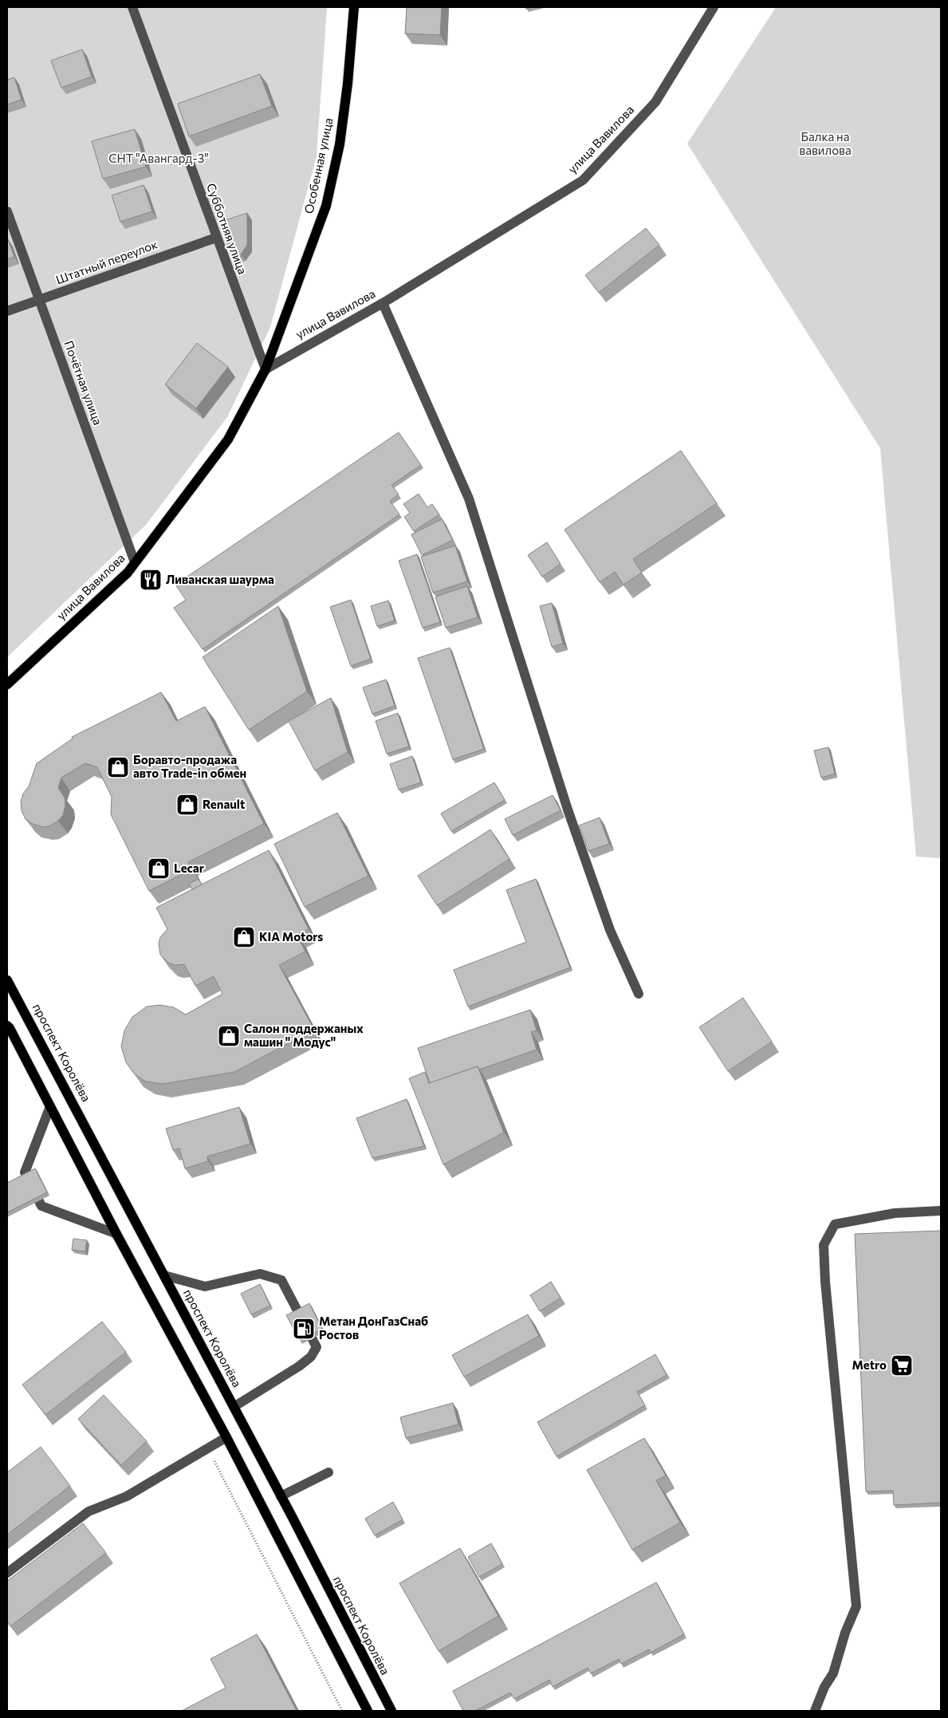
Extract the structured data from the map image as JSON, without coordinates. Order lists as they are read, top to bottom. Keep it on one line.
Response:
{"streets":{"main road":["улица Вавилова","Особенная улица","проспект Королёва"],"street":["Субботняя улица","Штатный переулок","Почётная улица"]},"crossings":[["улица Вавилова","Особенная улица"],["улица Вавилова","Субботняя улица"],["улица Вавилова","Почётная улица"],["Особенная улица","Субботняя улица"],["Субботняя улица","Штатный переулок"],["Штатный переулок","Почётная улица"]],"parks":["Балка на вавилова","СНТ \"Авангард-3\""],"places":{"restaurant":["Ливанская шаурма"],"shop":["Боравто-продажа авто Trade-in обмен","Renault","Lecar","KIA Motors","Салон поддержаных машин \" Модус\""],"fuel station":["Метан ДонГазСнаб Ростов"],"supermarket":["Metro"]}}
